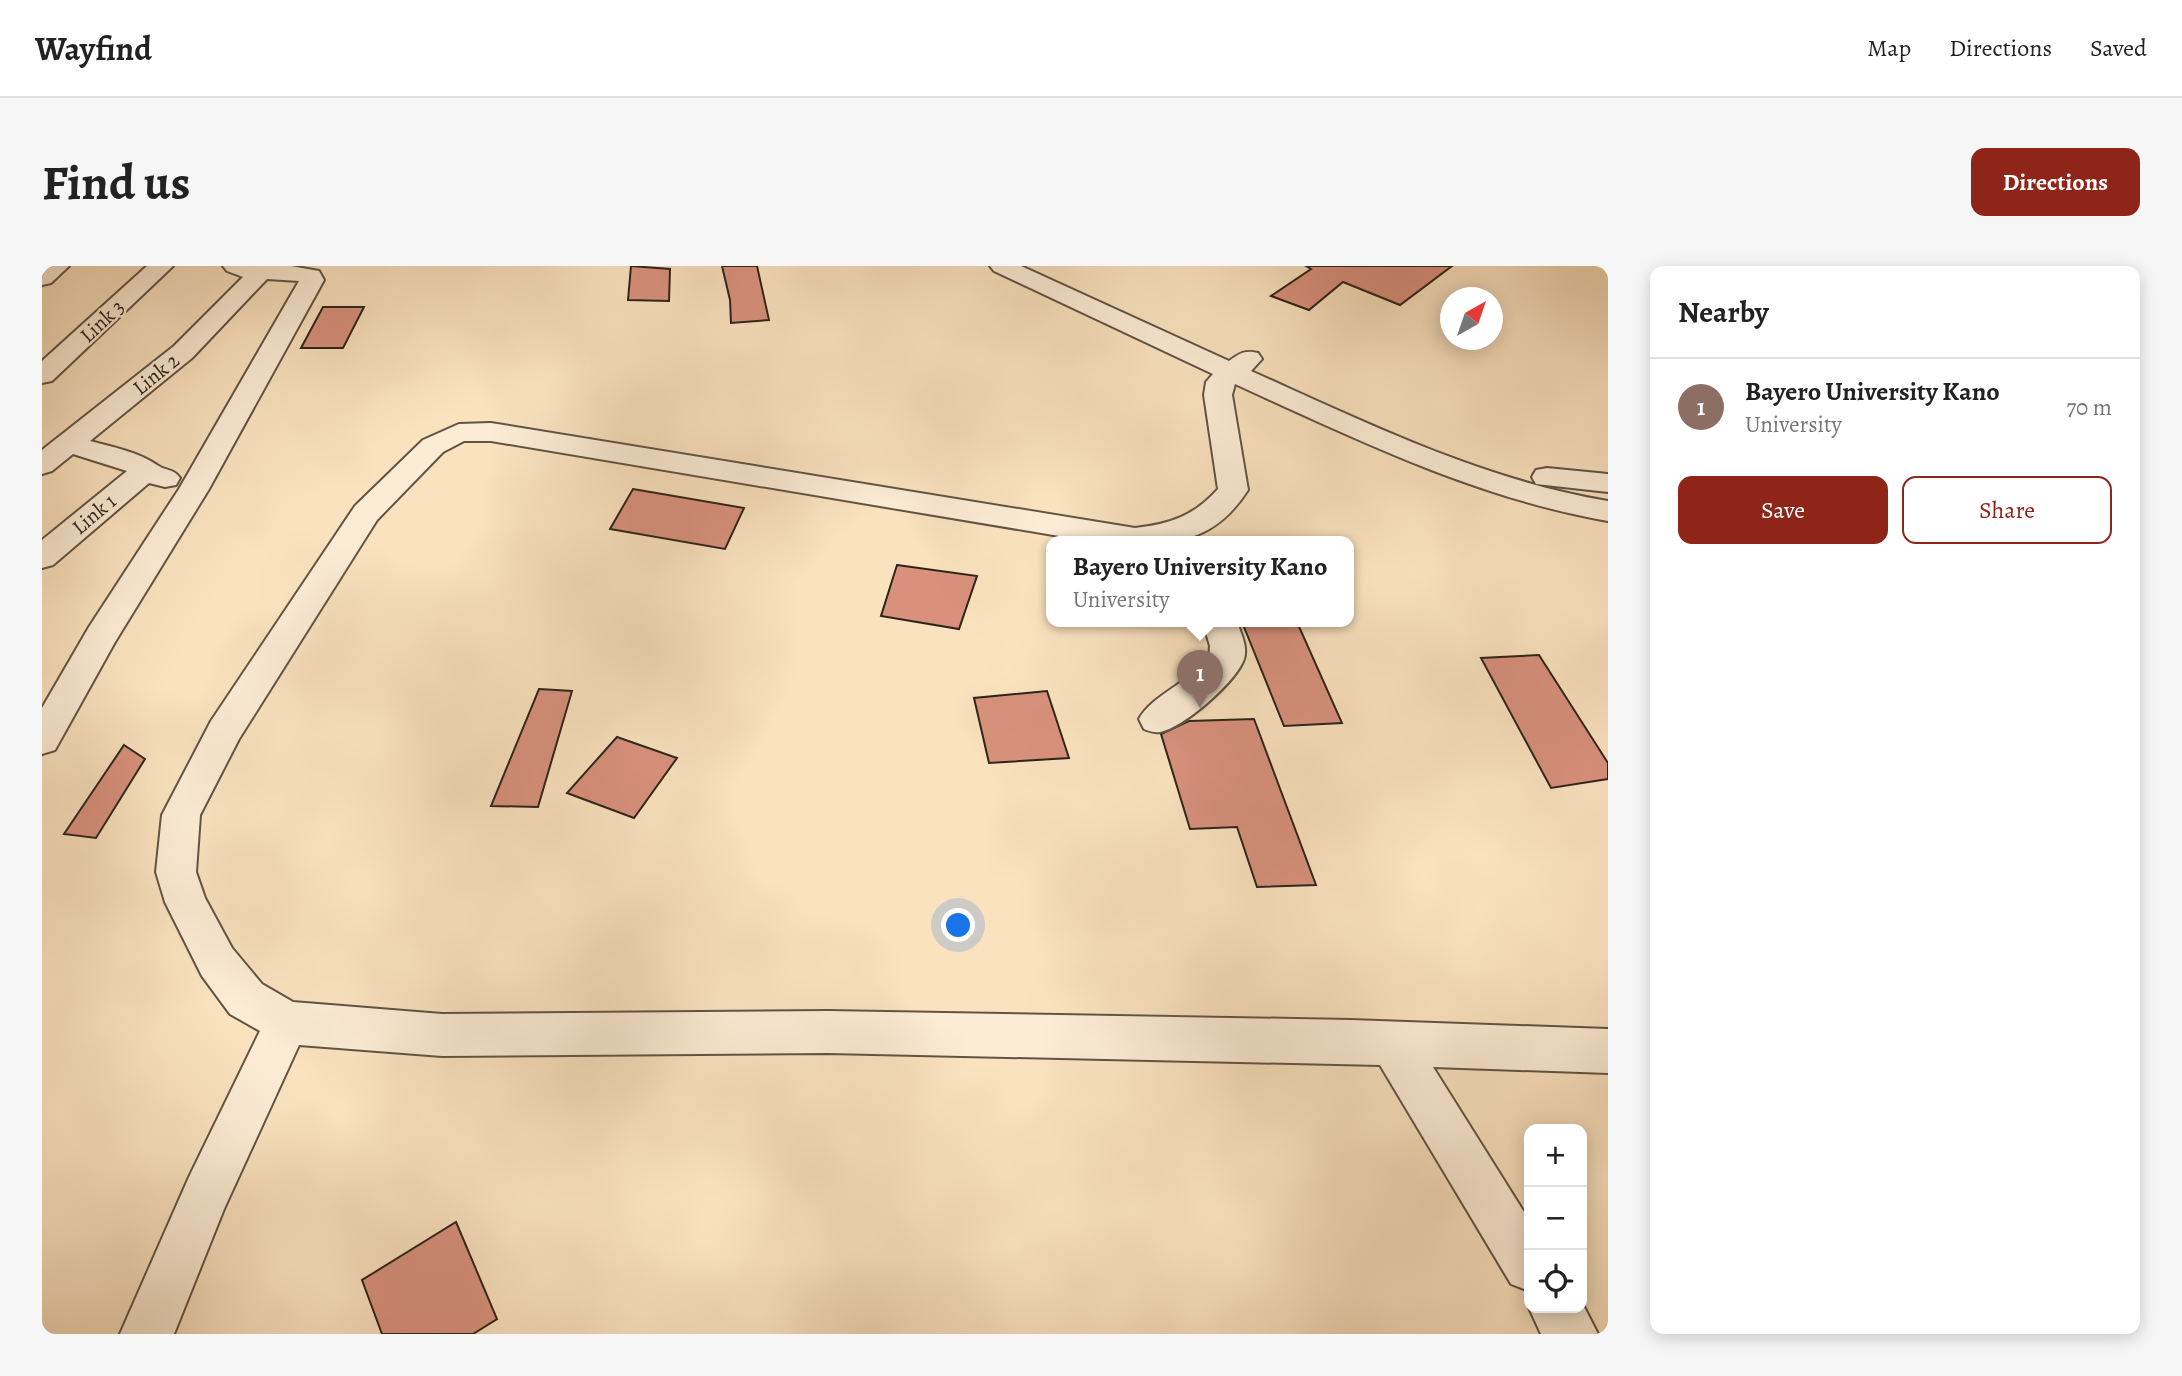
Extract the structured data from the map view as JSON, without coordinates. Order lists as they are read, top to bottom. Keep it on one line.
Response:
{"streets":{"street":["Link 3","Link 2","Link 1"]},"north":"top right","page":{"header":"Wayfind","nav":["Map","Directions","Saved"],"buttons":["Directions",["Save","Share"]],"title":"Find us","heading":"Nearby","list":[{"mark":"1","name":"Bayero University Kano","note":"University","value":"70 m"}],"popup":["Bayero University Kano","University"],"pins":"1","map_buttons":["+","−"]}}
